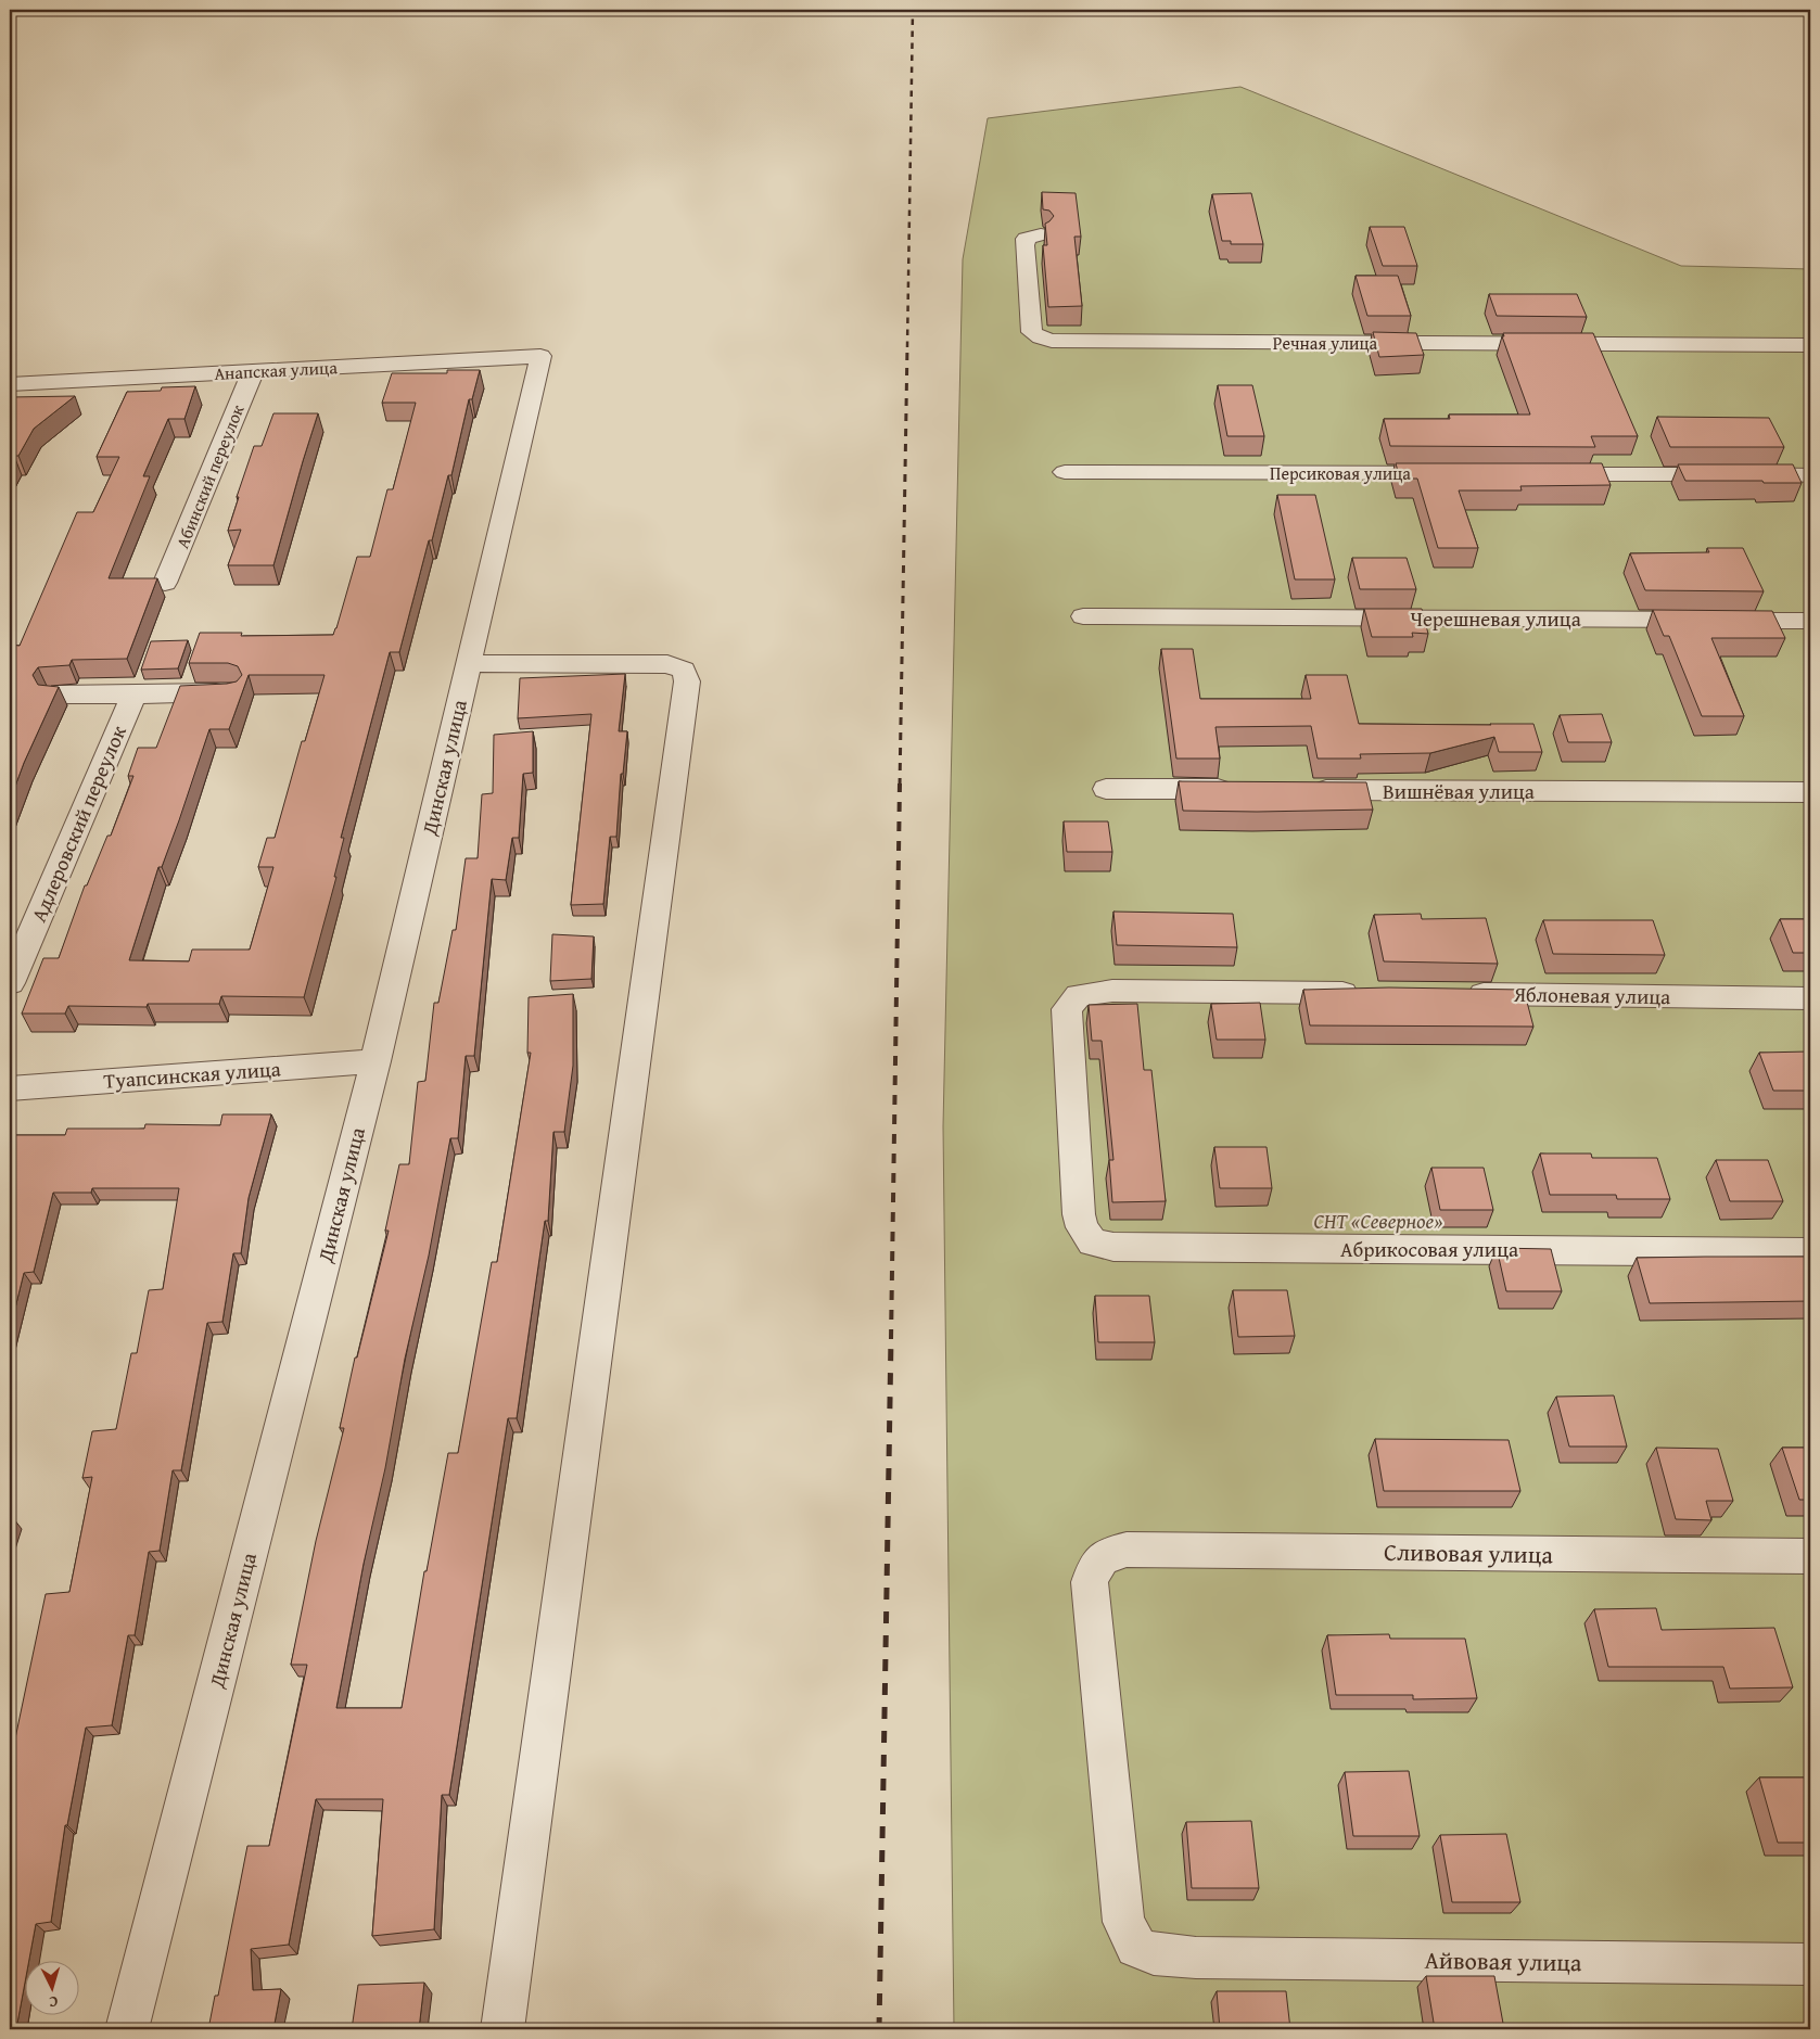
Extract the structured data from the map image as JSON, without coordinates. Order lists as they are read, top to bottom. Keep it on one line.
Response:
{"streets":{"street":["Речная улица","Анапская улица","Персиковая улица","Абинский переулок","Черешневая улица","Динская улица","Вишнёвая улица","Адлеровский переулок","Яблоневая улица","Туапсинская улица","Абрикосовая улица","Сливовая улица","Айвовая улица"]},"crossings":[["Анапская улица","Абинский переулок"],["Анапская улица","Динская улица"],["Динская улица","Туапсинская улица"],["Сливовая улица","Айвовая улица"]],"parks":["СНТ «Северное»"],"north":"bottom"}
